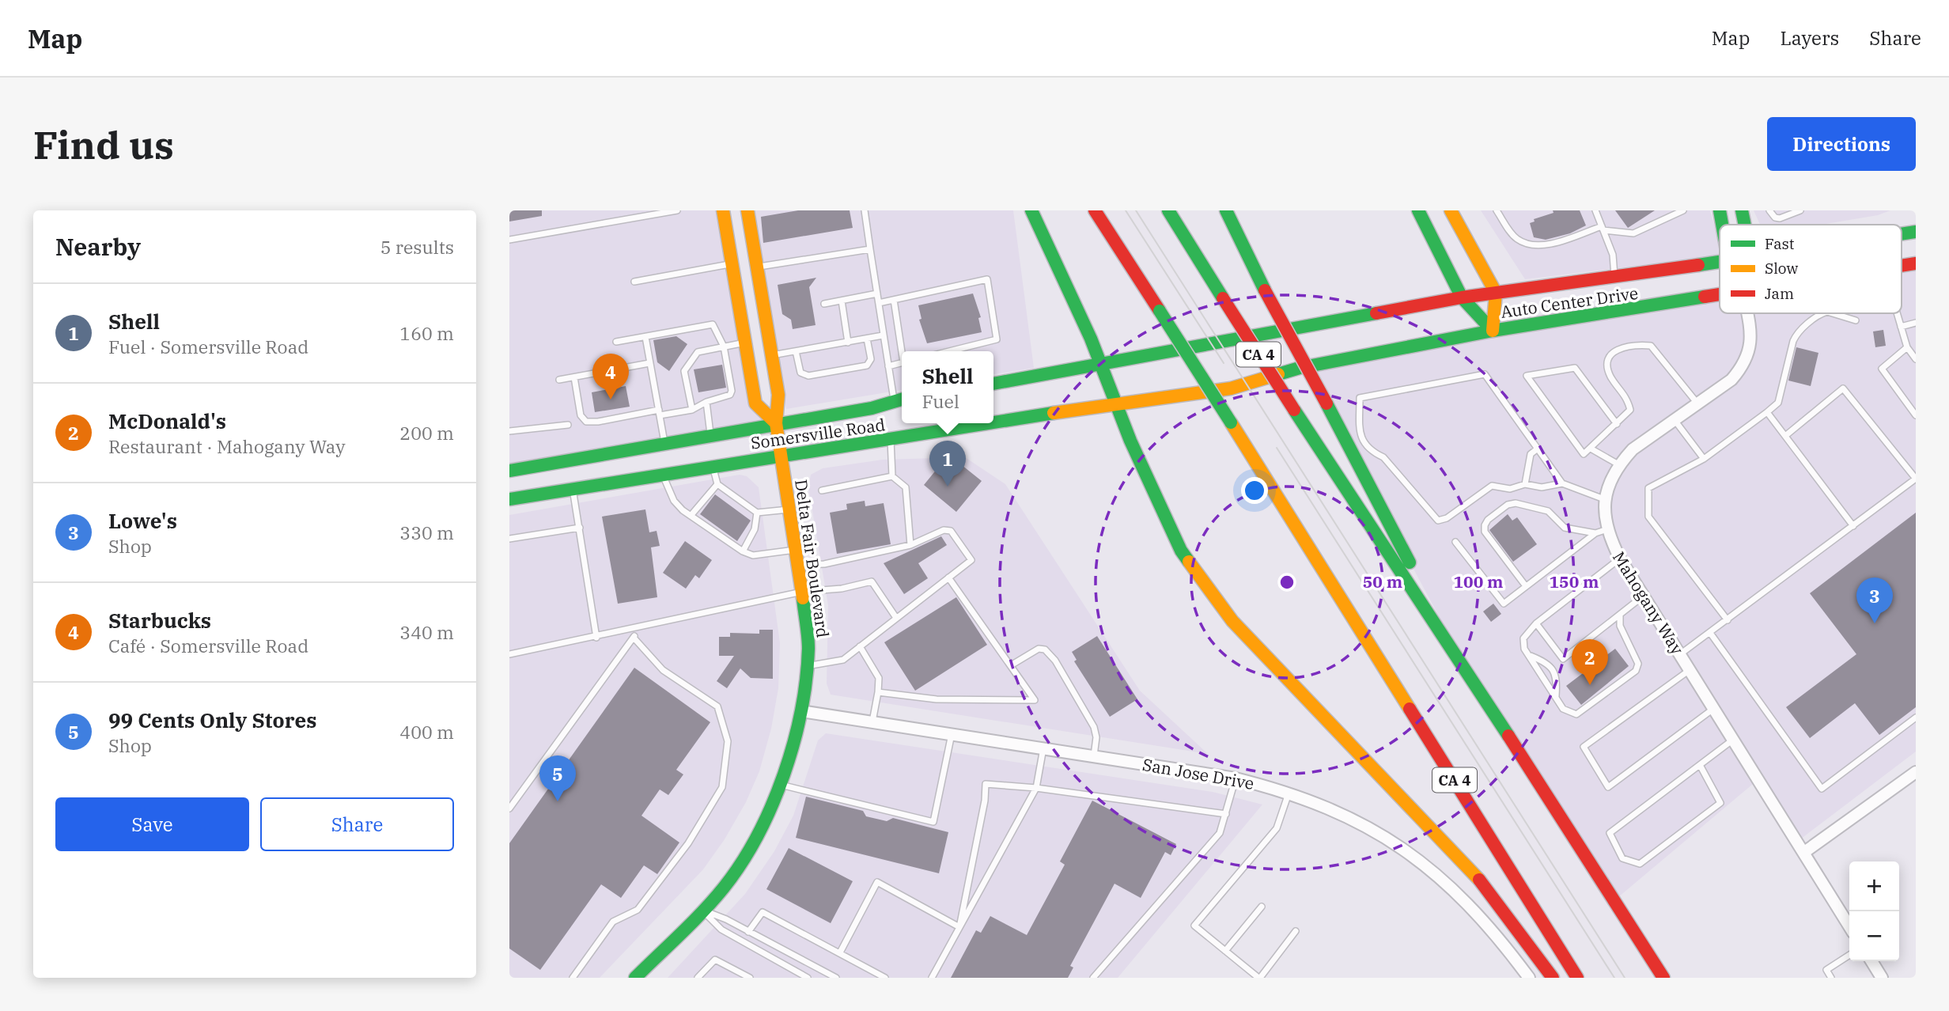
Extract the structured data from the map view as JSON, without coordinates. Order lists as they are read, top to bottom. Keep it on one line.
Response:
{"streets":{"main road":["Auto Center Drive","CA 4","Somersville Road","Delta Fair Boulevard"],"street":["Mahogany Way","San Jose Drive"]},"crossings":[["Auto Center Drive","Somersville Road"],["Somersville Road","Delta Fair Boulevard"],["Delta Fair Boulevard","San Jose Drive"]],"legend":["Fast","Slow","Jam"],"page":{"header":"Map","nav":["Map","Layers","Share"],"buttons":["Directions",["Save","Share"]],"title":"Find us","heading":["Nearby","5 results"],"list":[{"mark":"1","name":"Shell","note":"Fuel · Somersville Road","value":"160 m"},{"mark":"2","name":"McDonald's","note":"Restaurant · Mahogany Way","value":"200 m"},{"mark":"3","name":"Lowe's","note":"Shop","value":"330 m"},{"mark":"4","name":"Starbucks","note":"Café · Somersville Road","value":"340 m"},{"mark":"5","name":"99 Cents Only Stores","note":"Shop","value":"400 m"}],"popup":["Shell","Fuel"],"pins":["4","1","3","2","5"],"map_buttons":["+","−"]},"rings":["50 m","100 m","150 m"]}
